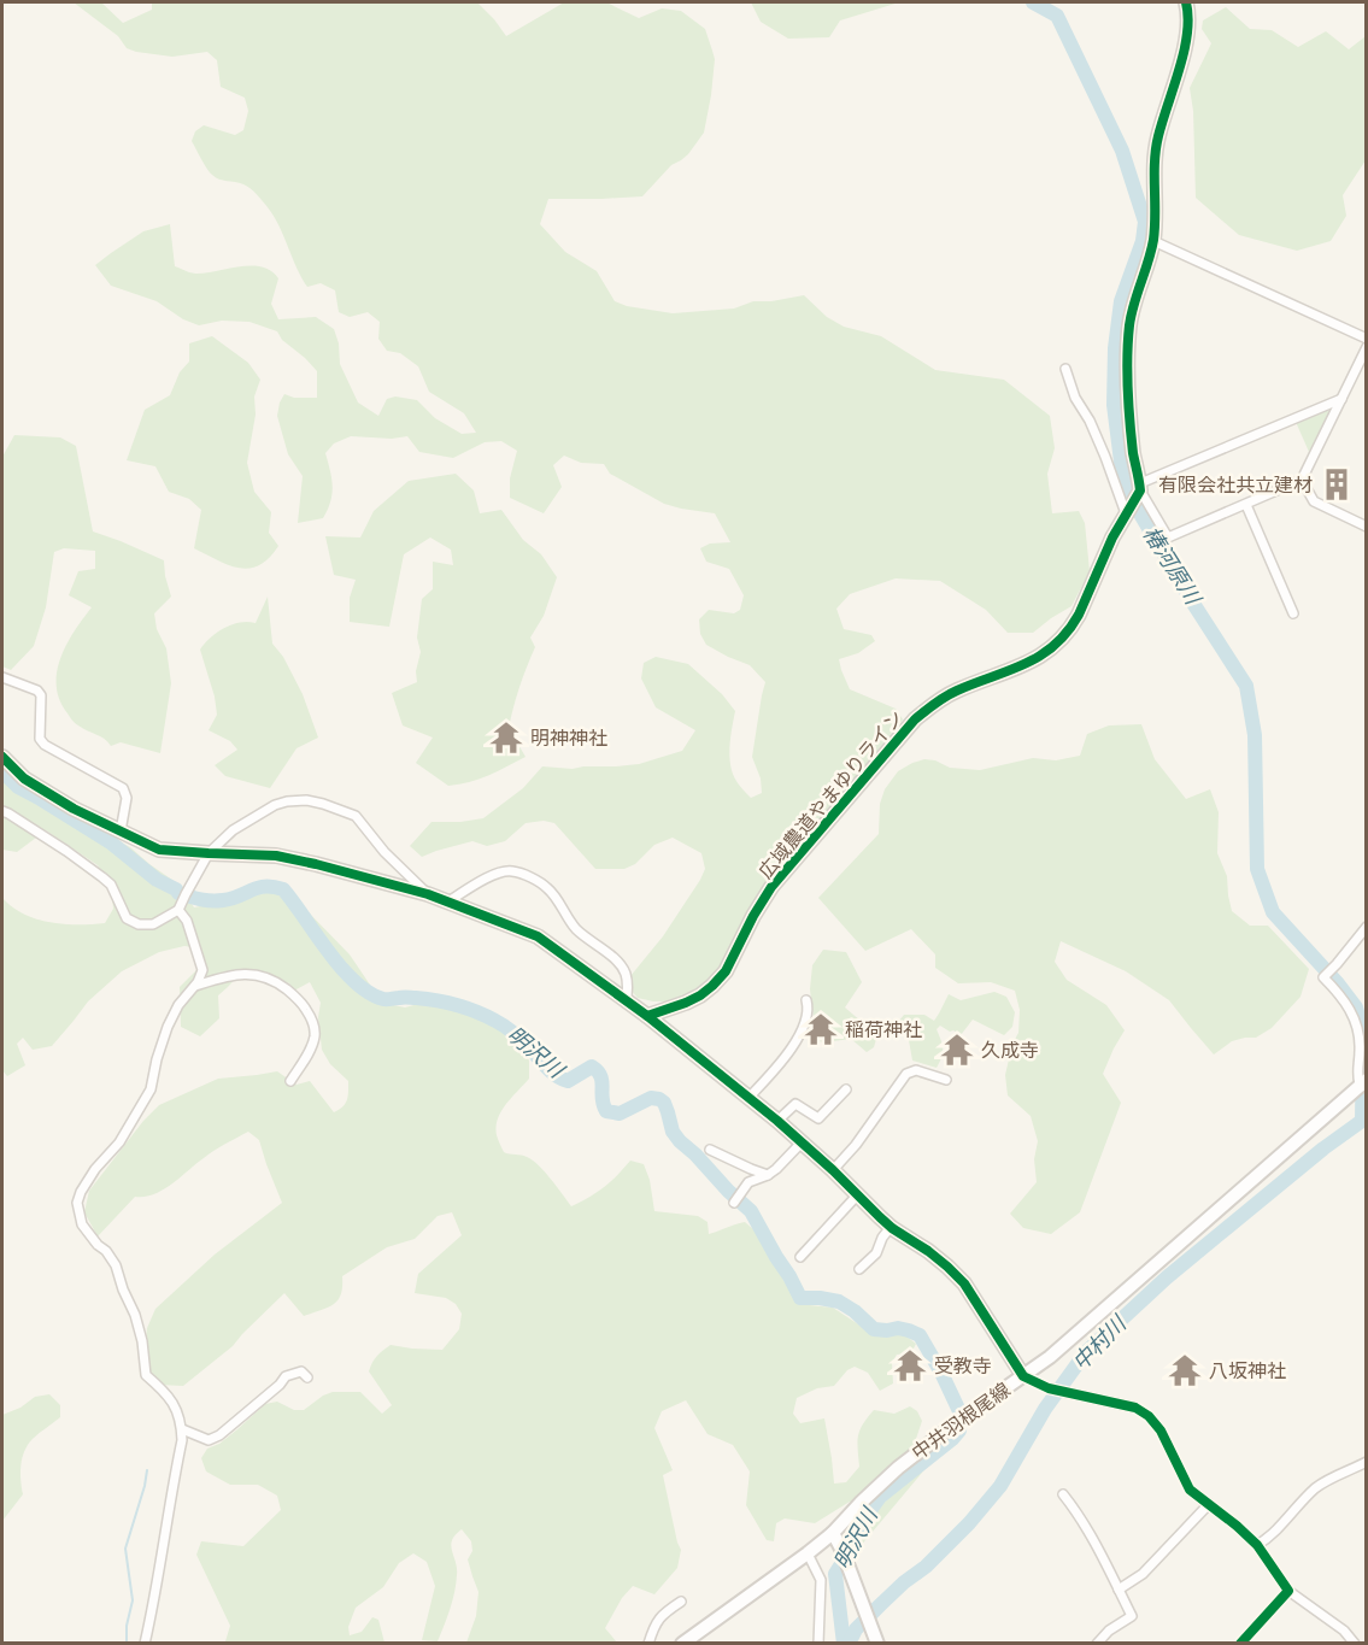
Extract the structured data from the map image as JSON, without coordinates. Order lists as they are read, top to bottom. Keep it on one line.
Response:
{"streets":{"street":["広域農道やまゆりライン","中井羽根尾線"]},"water":["椿河原川","明沢川","中村川"],"places":{"building":["有限会社共立建材"],"temple":["明神神社","稲荷神社","久成寺","受教寺","八坂神社"]}}
